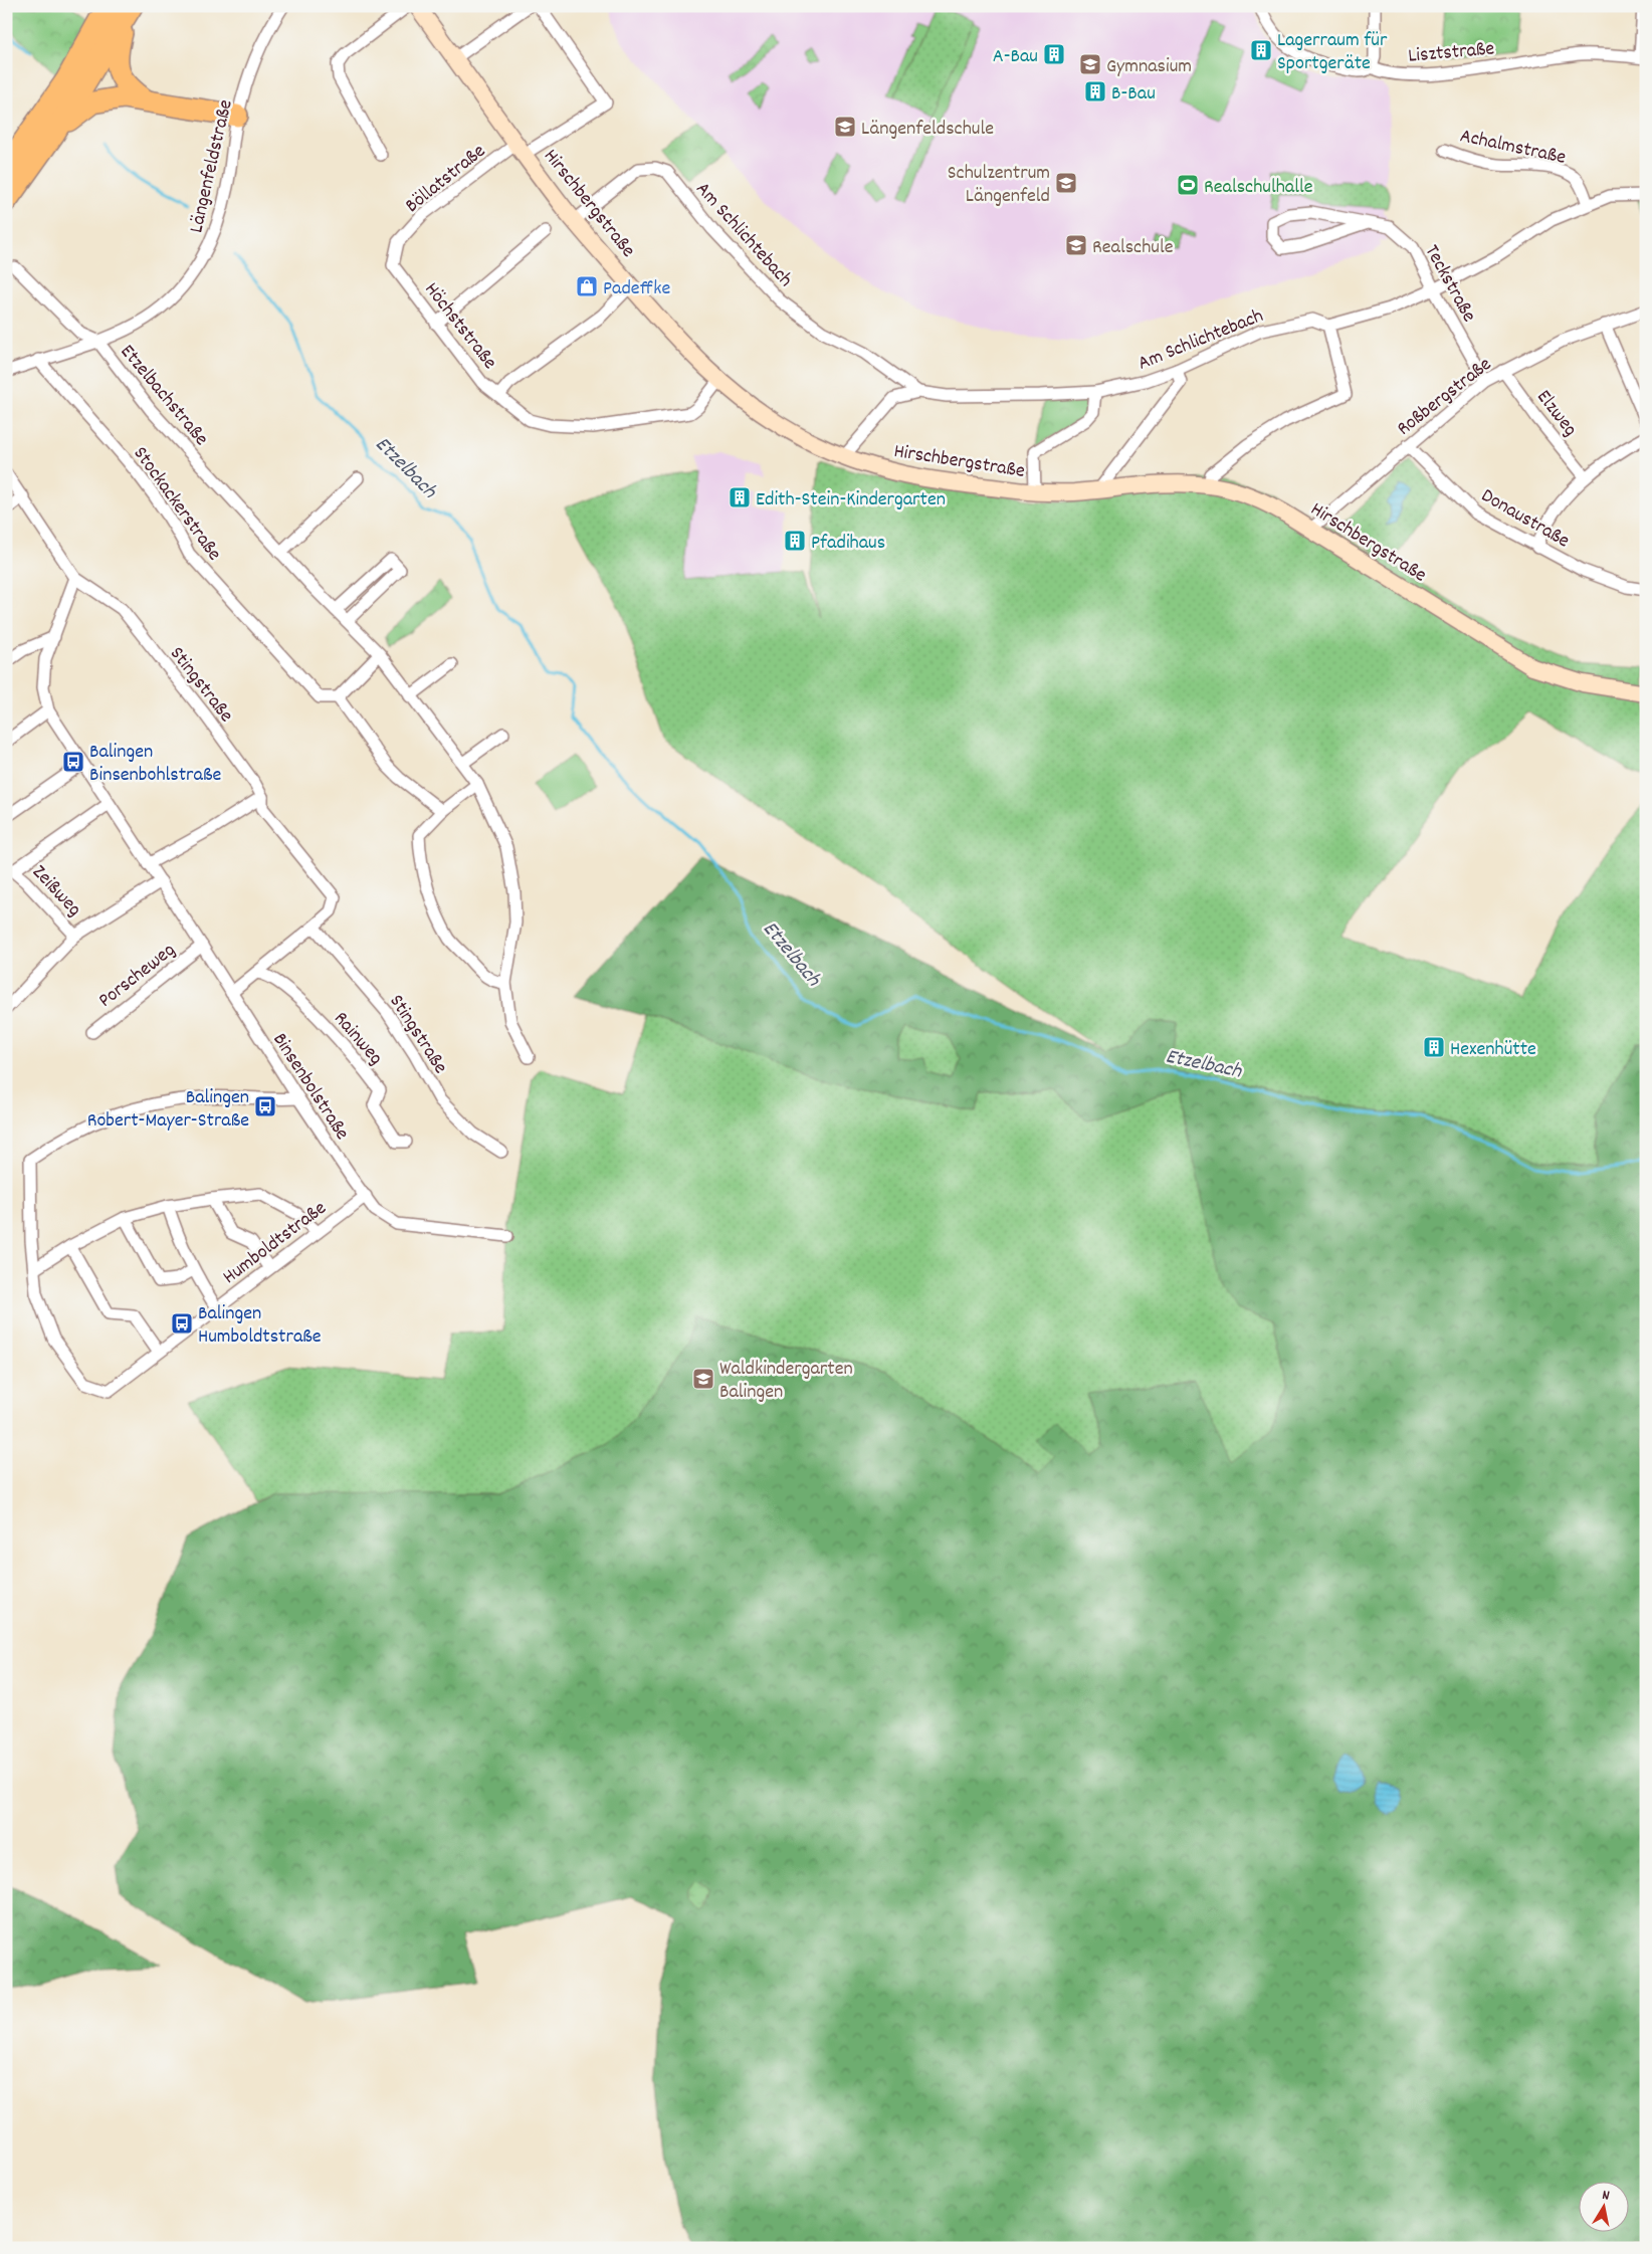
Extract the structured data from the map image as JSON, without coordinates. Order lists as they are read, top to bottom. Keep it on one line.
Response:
{"streets":{"street":["Lisztstraße","Achalmstraße","Längenfeldstraße","Böllatstraße","Hirschbergstraße","Am Schlichtebach","Teckstraße","Höchststraße","Etzelbachstraße","Roßbergstraße","Elzweg","Stockackerstraße","Donaustraße","Stingstraße","Zeißweg","Porscheweg","Rainweg","Binsenbolstraße","Humboldtstraße"]},"crossings":[["Achalmstraße","Am Schlichtebach"],["Längenfeldstraße","Etzelbachstraße"],["Längenfeldstraße","Stockackerstraße"],["Böllatstraße","Hirschbergstraße"],["Böllatstraße","Höchststraße"],["Hirschbergstraße","Am Schlichtebach"],["Hirschbergstraße","Höchststraße"],["Hirschbergstraße","Roßbergstraße"],["Am Schlichtebach","Teckstraße"],["Teckstraße","Roßbergstraße"],["Roßbergstraße","Elzweg"],["Roßbergstraße","Donaustraße"],["Stingstraße","Rainweg"],["Stingstraße","Binsenbolstraße"],["Zeißweg","Binsenbolstraße"],["Porscheweg","Binsenbolstraße"],["Binsenbolstraße","Humboldtstraße"]],"water":["Etzelbach"],"places":{"building":["Lagerraum für Sportgeräte","A-Bau","B-Bau","Edith-Stein-Kindergarten","Pfadihaus","Hexenhütte"],"school or university":["Gymnasium","Längenfeldschule","Schulzentrum Längenfeld","Realschule","Waldkindergarten Balingen"],"sports":["Realschulhalle"],"shop":["Padeffke"],"bus stop":["Balingen Binsenbohlstraße","Balingen Robert-Mayer-Straße","Balingen Humboldtstraße"]},"north":"top"}
